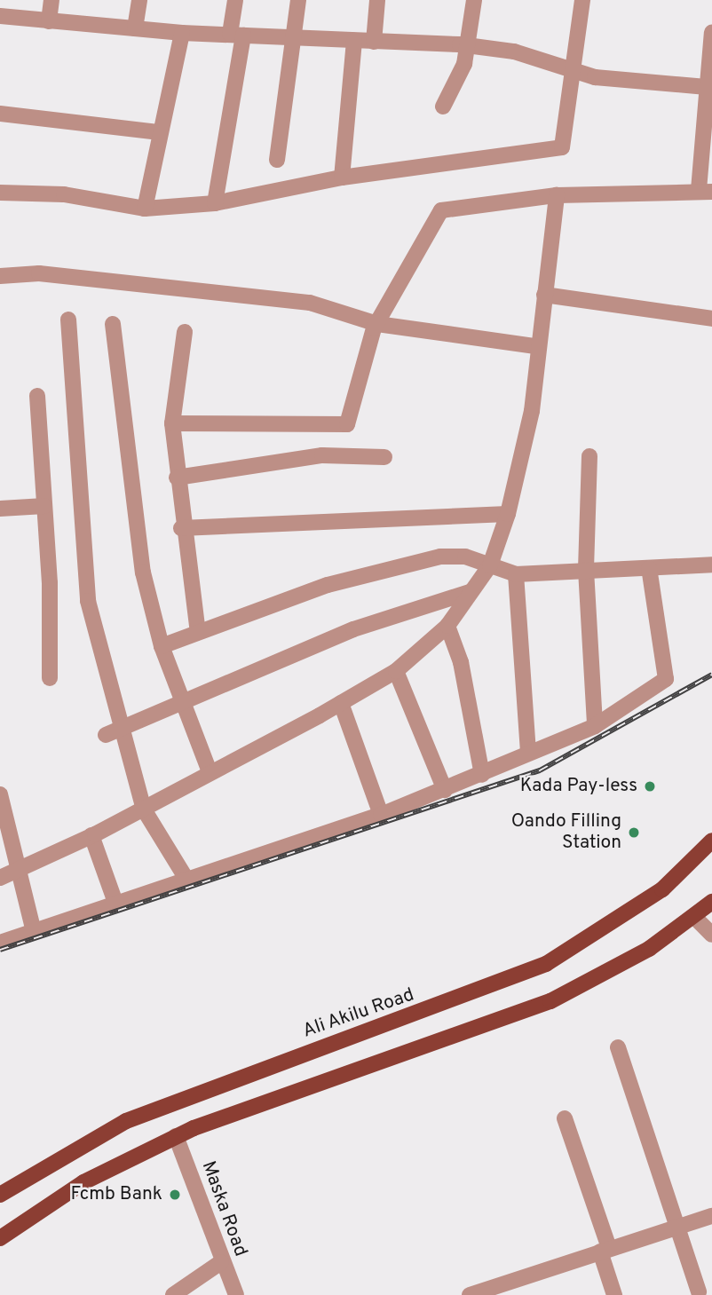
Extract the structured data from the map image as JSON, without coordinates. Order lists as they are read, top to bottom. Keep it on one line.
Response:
{"streets":{"main road":["Ali Akilu Road"],"street":["Maska Road"]},"places":["Kada Pay-less","Oando Filling Station","Fcmb Bank"]}
